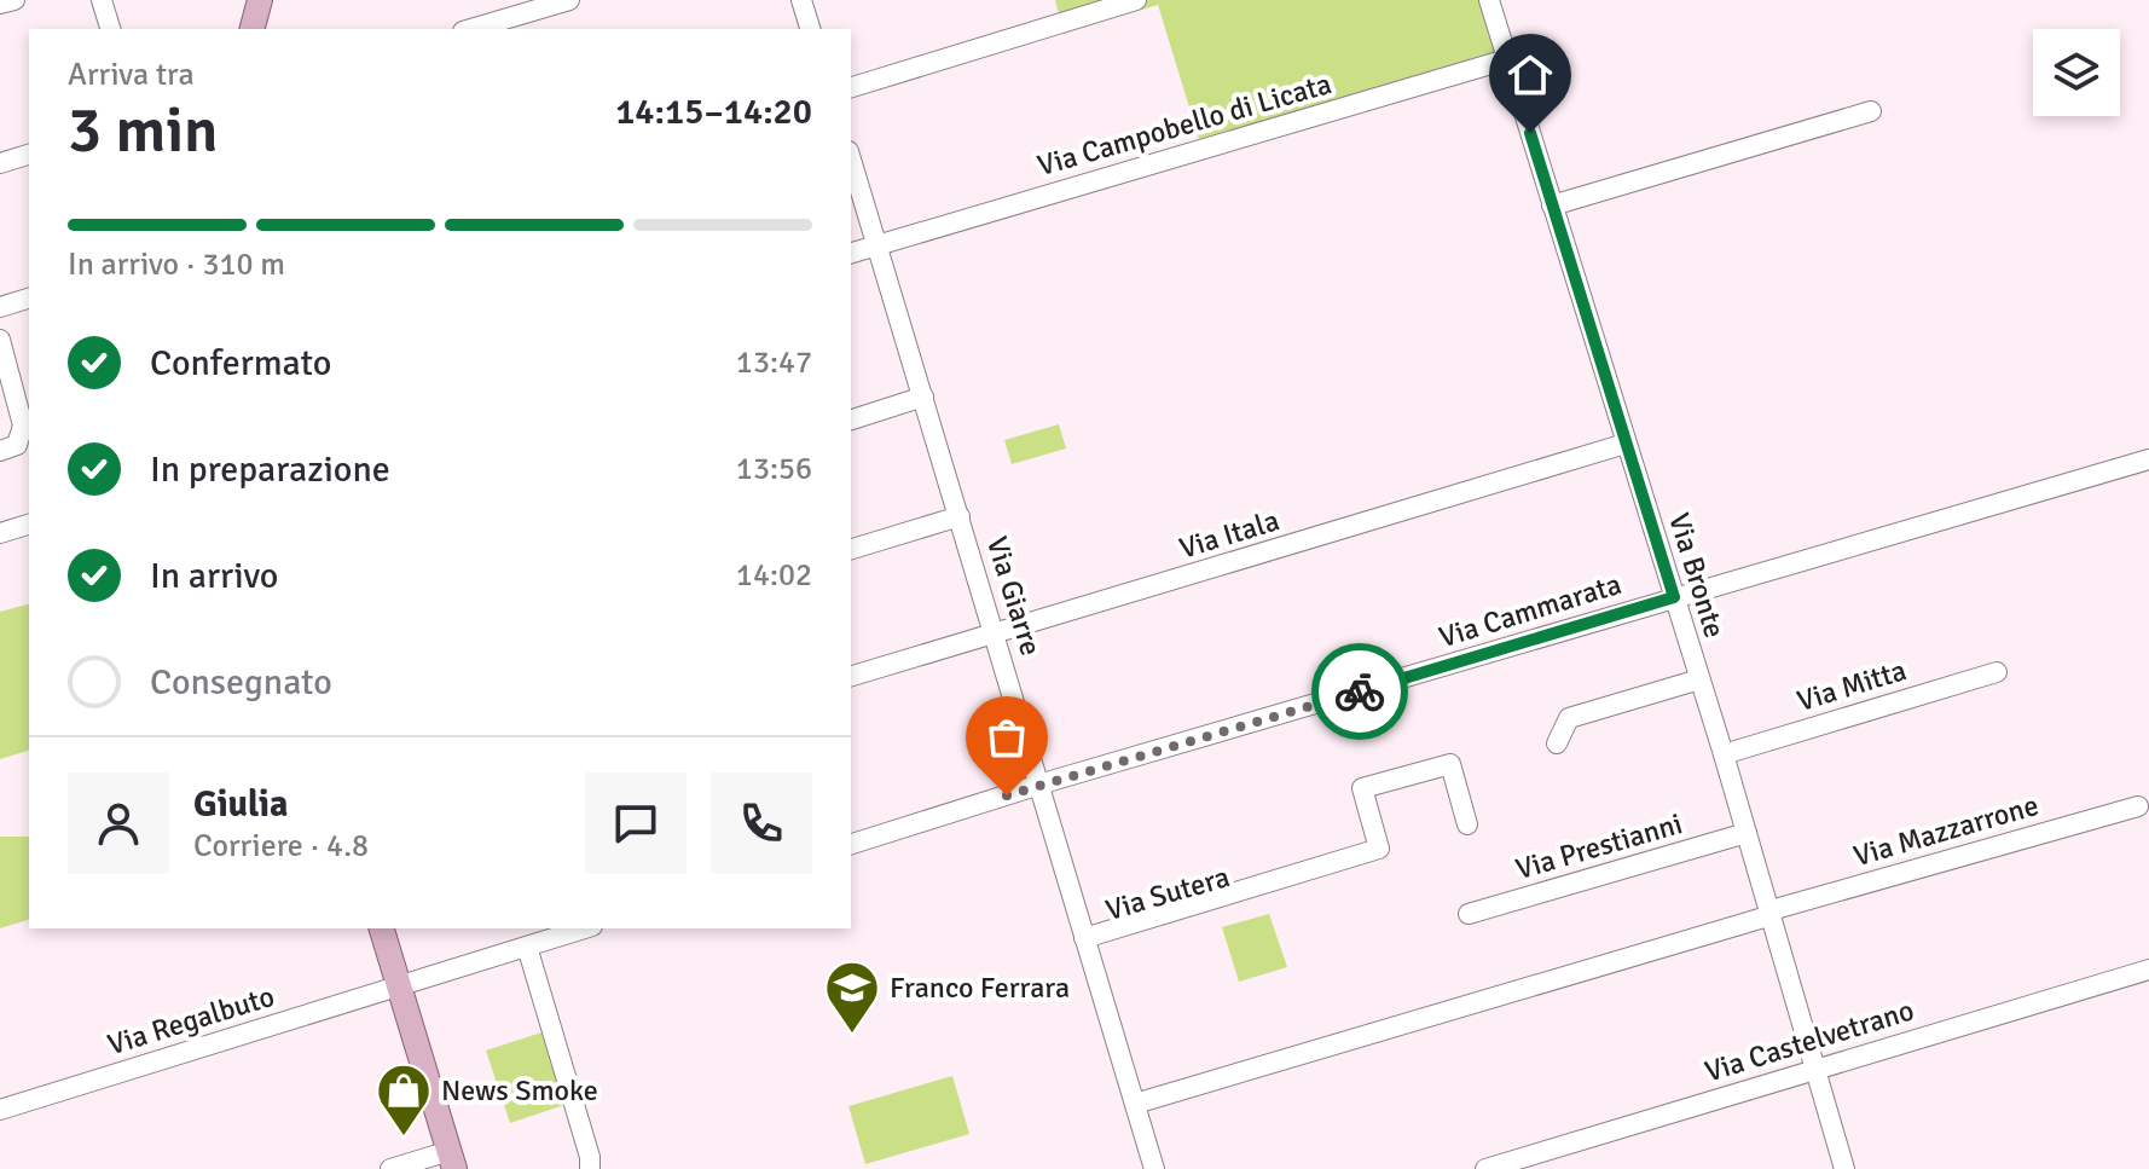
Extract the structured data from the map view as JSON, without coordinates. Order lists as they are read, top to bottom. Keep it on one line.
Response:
{"streets":{"street":["Via Campobello di Licata","Via Itala","Via Bronte","Via Giarre","Via Cammarata","Via Mitta","Via Mazzarrone","Via Prestianni","Via Sutera","Via Regalbuto","Via Castelvetrano"]},"crossings":[["Via Campobello di Licata","Via Bronte"],["Via Campobello di Licata","Via Giarre"],["Via Itala","Via Bronte"],["Via Itala","Via Giarre"],["Via Bronte","Via Cammarata"],["Via Bronte","Via Mitta"],["Via Bronte","Via Mazzarrone"],["Via Bronte","Via Prestianni"],["Via Bronte","Via Castelvetrano"],["Via Giarre","Via Cammarata"],["Via Giarre","Via Mazzarrone"],["Via Giarre","Via Sutera"]],"places":{"school or university":["Franco Ferrara"],"shop":["News Smoke"]},"page":{"heading":["3 min","Arriva tra","14:15–14:20"],"panel":["Giulia","Corriere · 4.8"],"bar":"In arrivo · 310 m","list":[["Confermato","13:47"],["In preparazione","13:56"],["In arrivo","14:02"],"Consegnato"]}}
